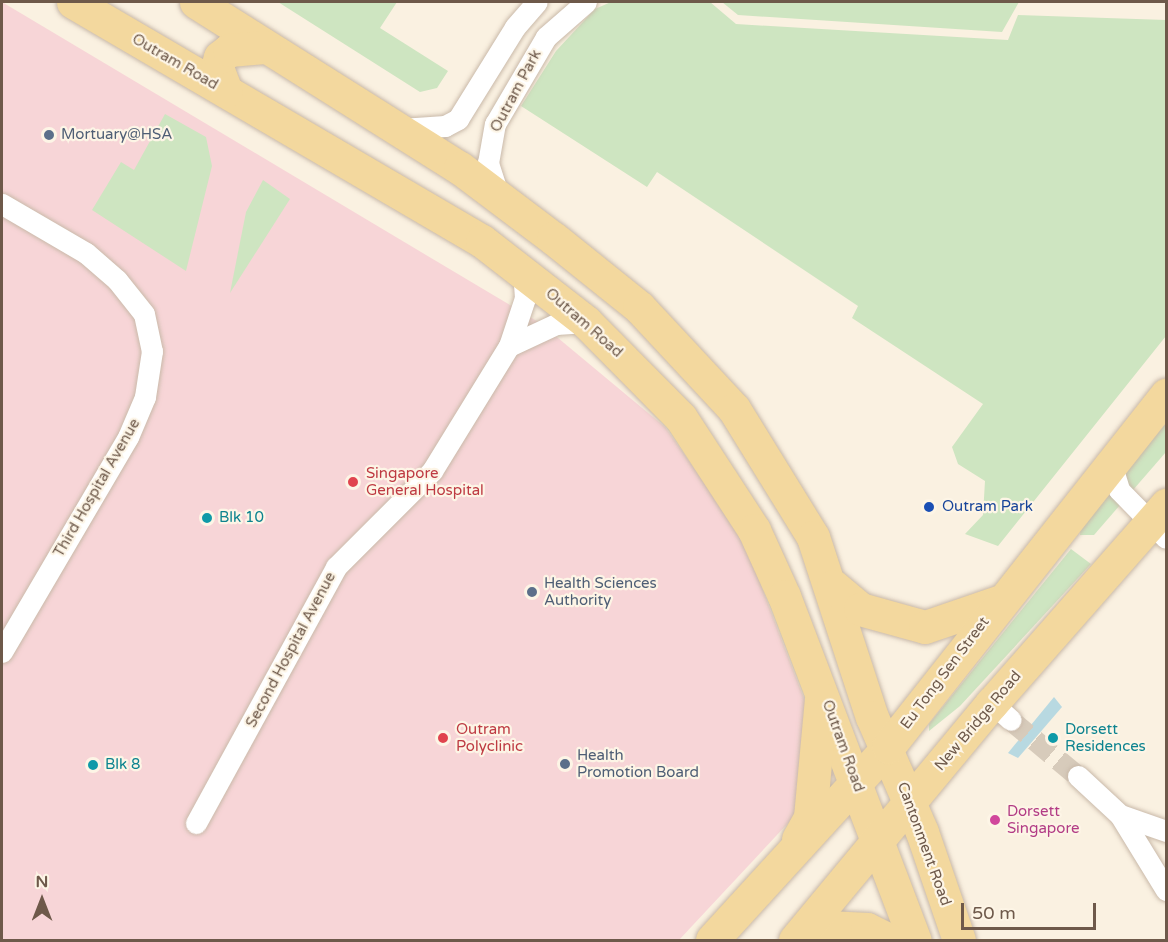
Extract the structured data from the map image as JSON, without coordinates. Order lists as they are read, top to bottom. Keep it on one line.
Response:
{"streets":{"main road":["Outram Road","Eu Tong Sen Street","New Bridge Road","Cantonment Road"],"street":["Outram Park","Third Hospital Avenue","Second Hospital Avenue"]},"crossings":[["Outram Road","Second Hospital Avenue"],["Outram Road","Eu Tong Sen Street"],["Outram Road","New Bridge Road"],["Eu Tong Sen Street","Cantonment Road"],["New Bridge Road","Cantonment Road"]],"places":["Mortuary@HSA","Singapore General Hospital","Outram Park","Blk 10","Health Sciences Authority","Outram Polyclinic","Dorsett Residences","Health Promotion Board","Blk 8","Dorsett Singapore"],"scale_bar":"50 m","north":"top"}
